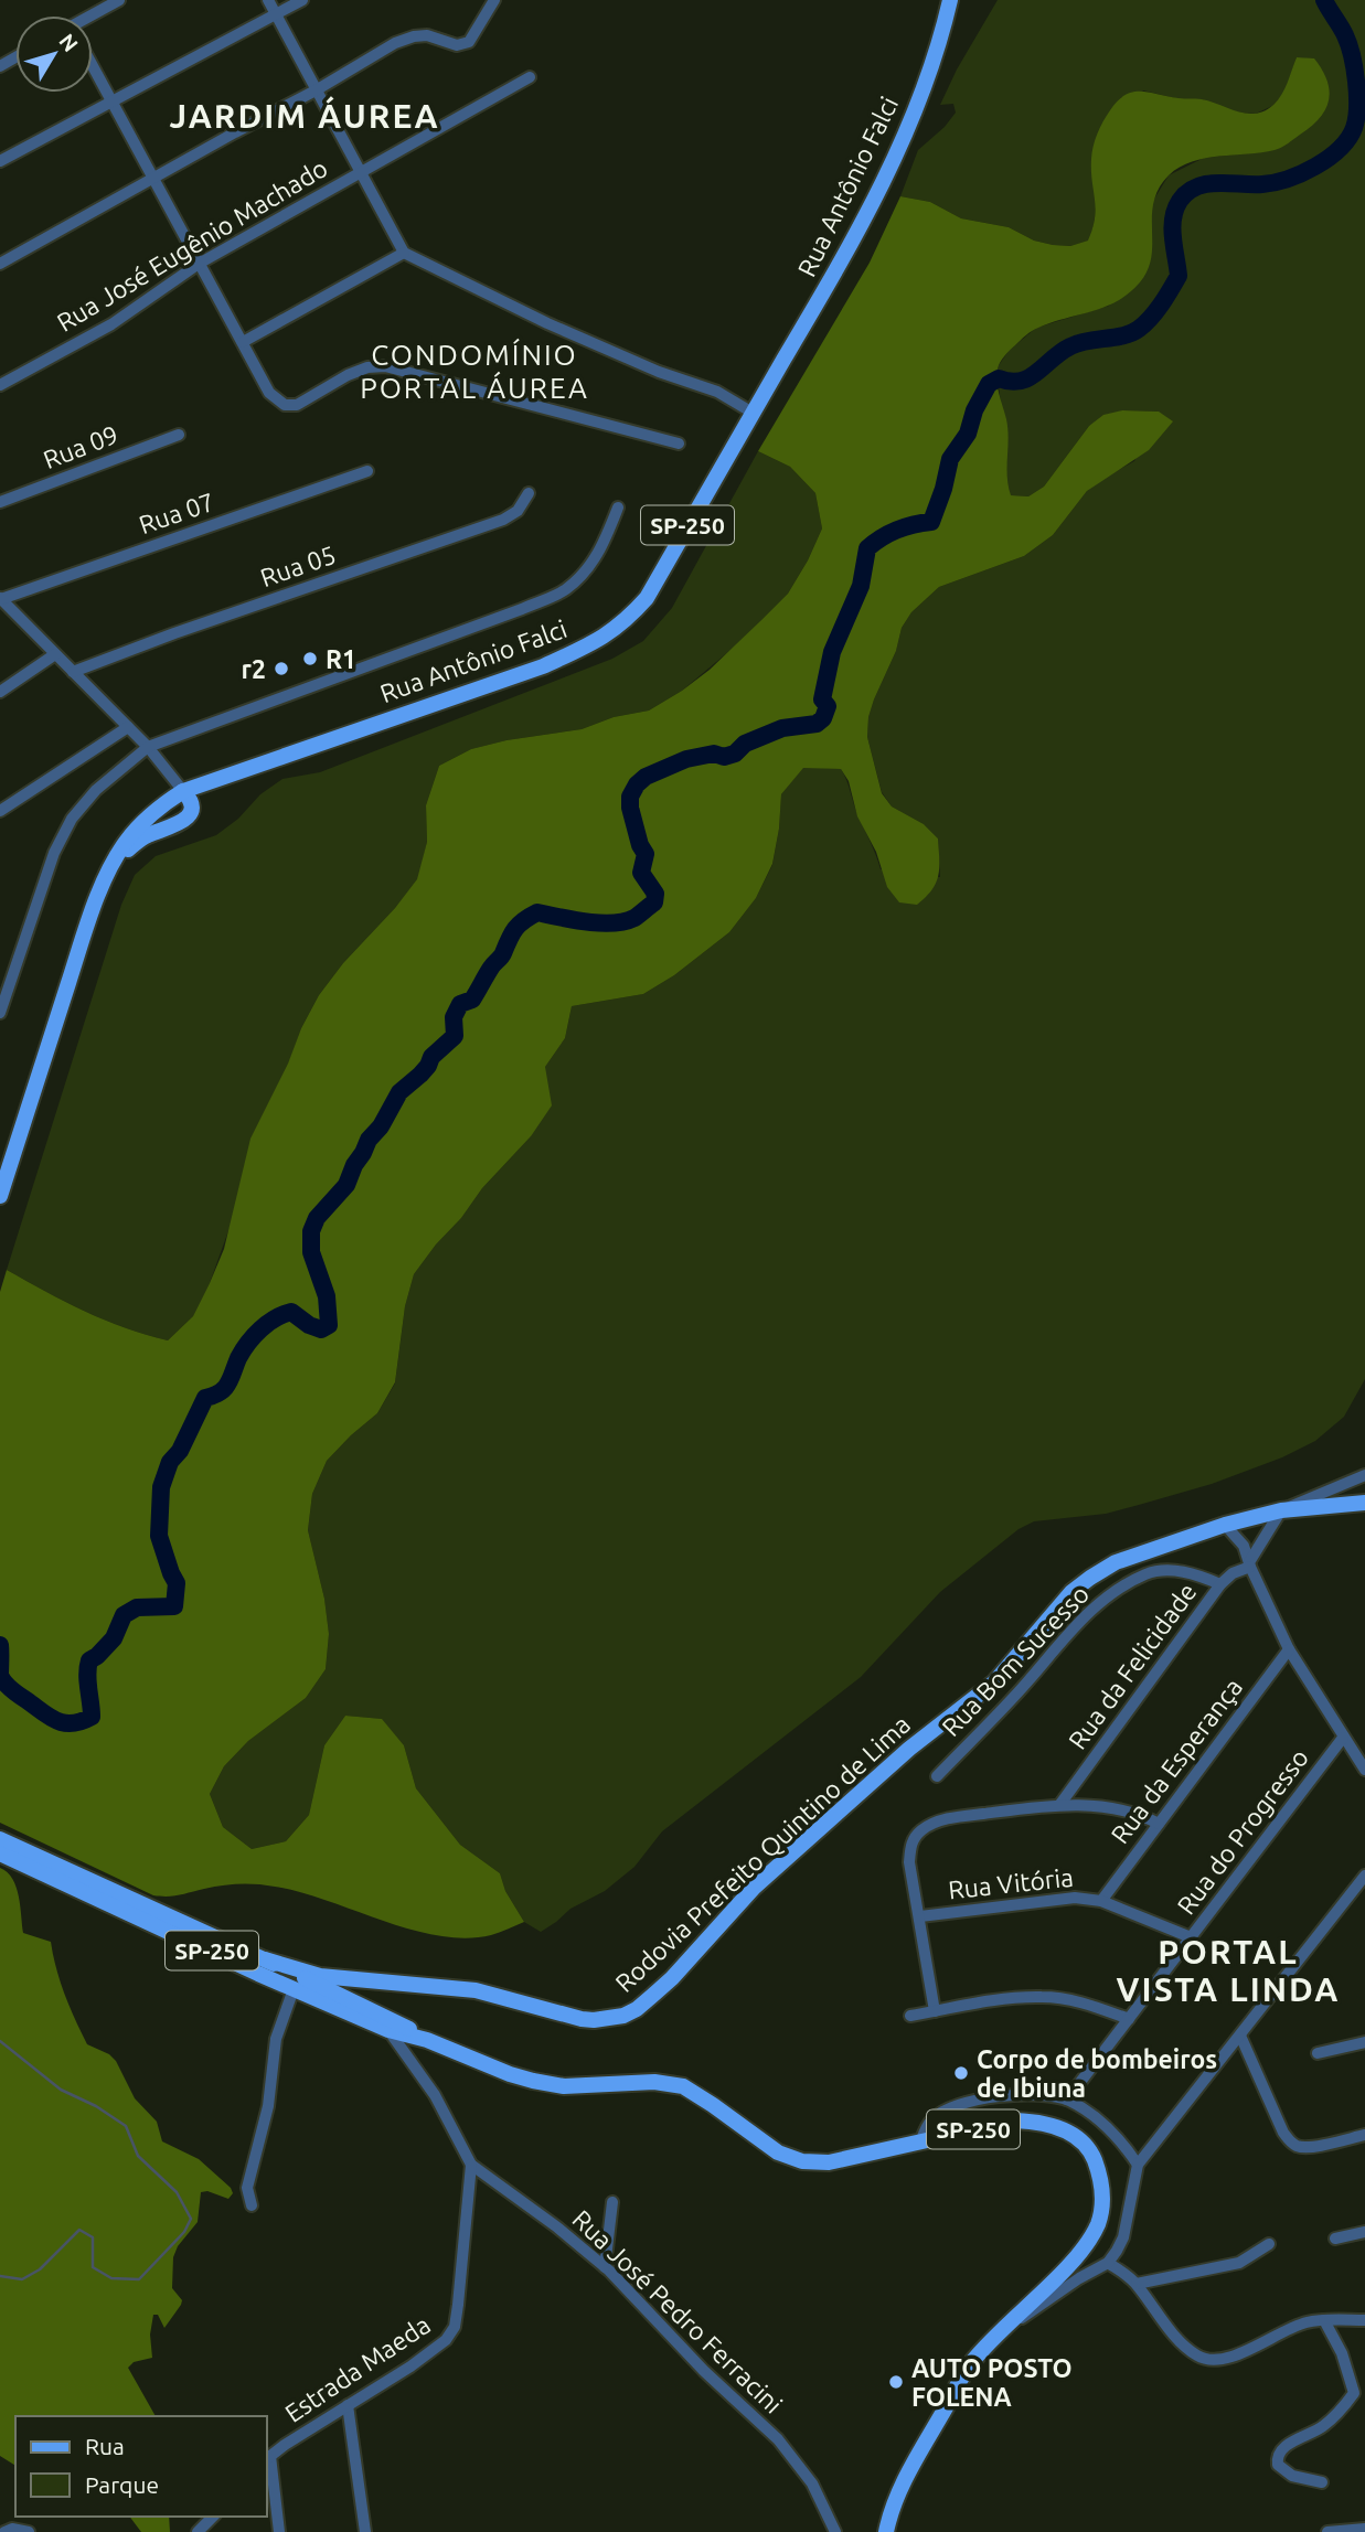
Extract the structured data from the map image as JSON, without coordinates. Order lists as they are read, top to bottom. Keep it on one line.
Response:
{"streets":{"main road":["Rua Antônio Falci","SP-250","Rodovia Prefeito Quintino de Lima"],"street":["Rua José Eugênio Machado","Rua 09","Rua 07","Rua 05","Rua Bom Sucesso","Rua da Felicidade","Rua da Esperança","Rua do Progresso","Rua Vitória","Rua José Pedro Ferracini","Estrada Maeda"]},"crossings":[["SP-250","Rodovia Prefeito Quintino de Lima"],["SP-250","Rua José Pedro Ferracini"],["Rua Bom Sucesso","Rua da Felicidade"],["Rua da Esperança","Rua Vitória"],["Rua do Progresso","Rua Vitória"],["Rua José Pedro Ferracini","Estrada Maeda"]],"districts":["JARDIM ÁUREA","CONDOMÍNIO PORTAL ÁUREA","PORTAL VISTA LINDA"],"places":["R1","r2","Corpo de bombeiros de Ibiuna","AUTO POSTO FOLENA"],"legend":["Rua","Parque"],"north":"top right"}
